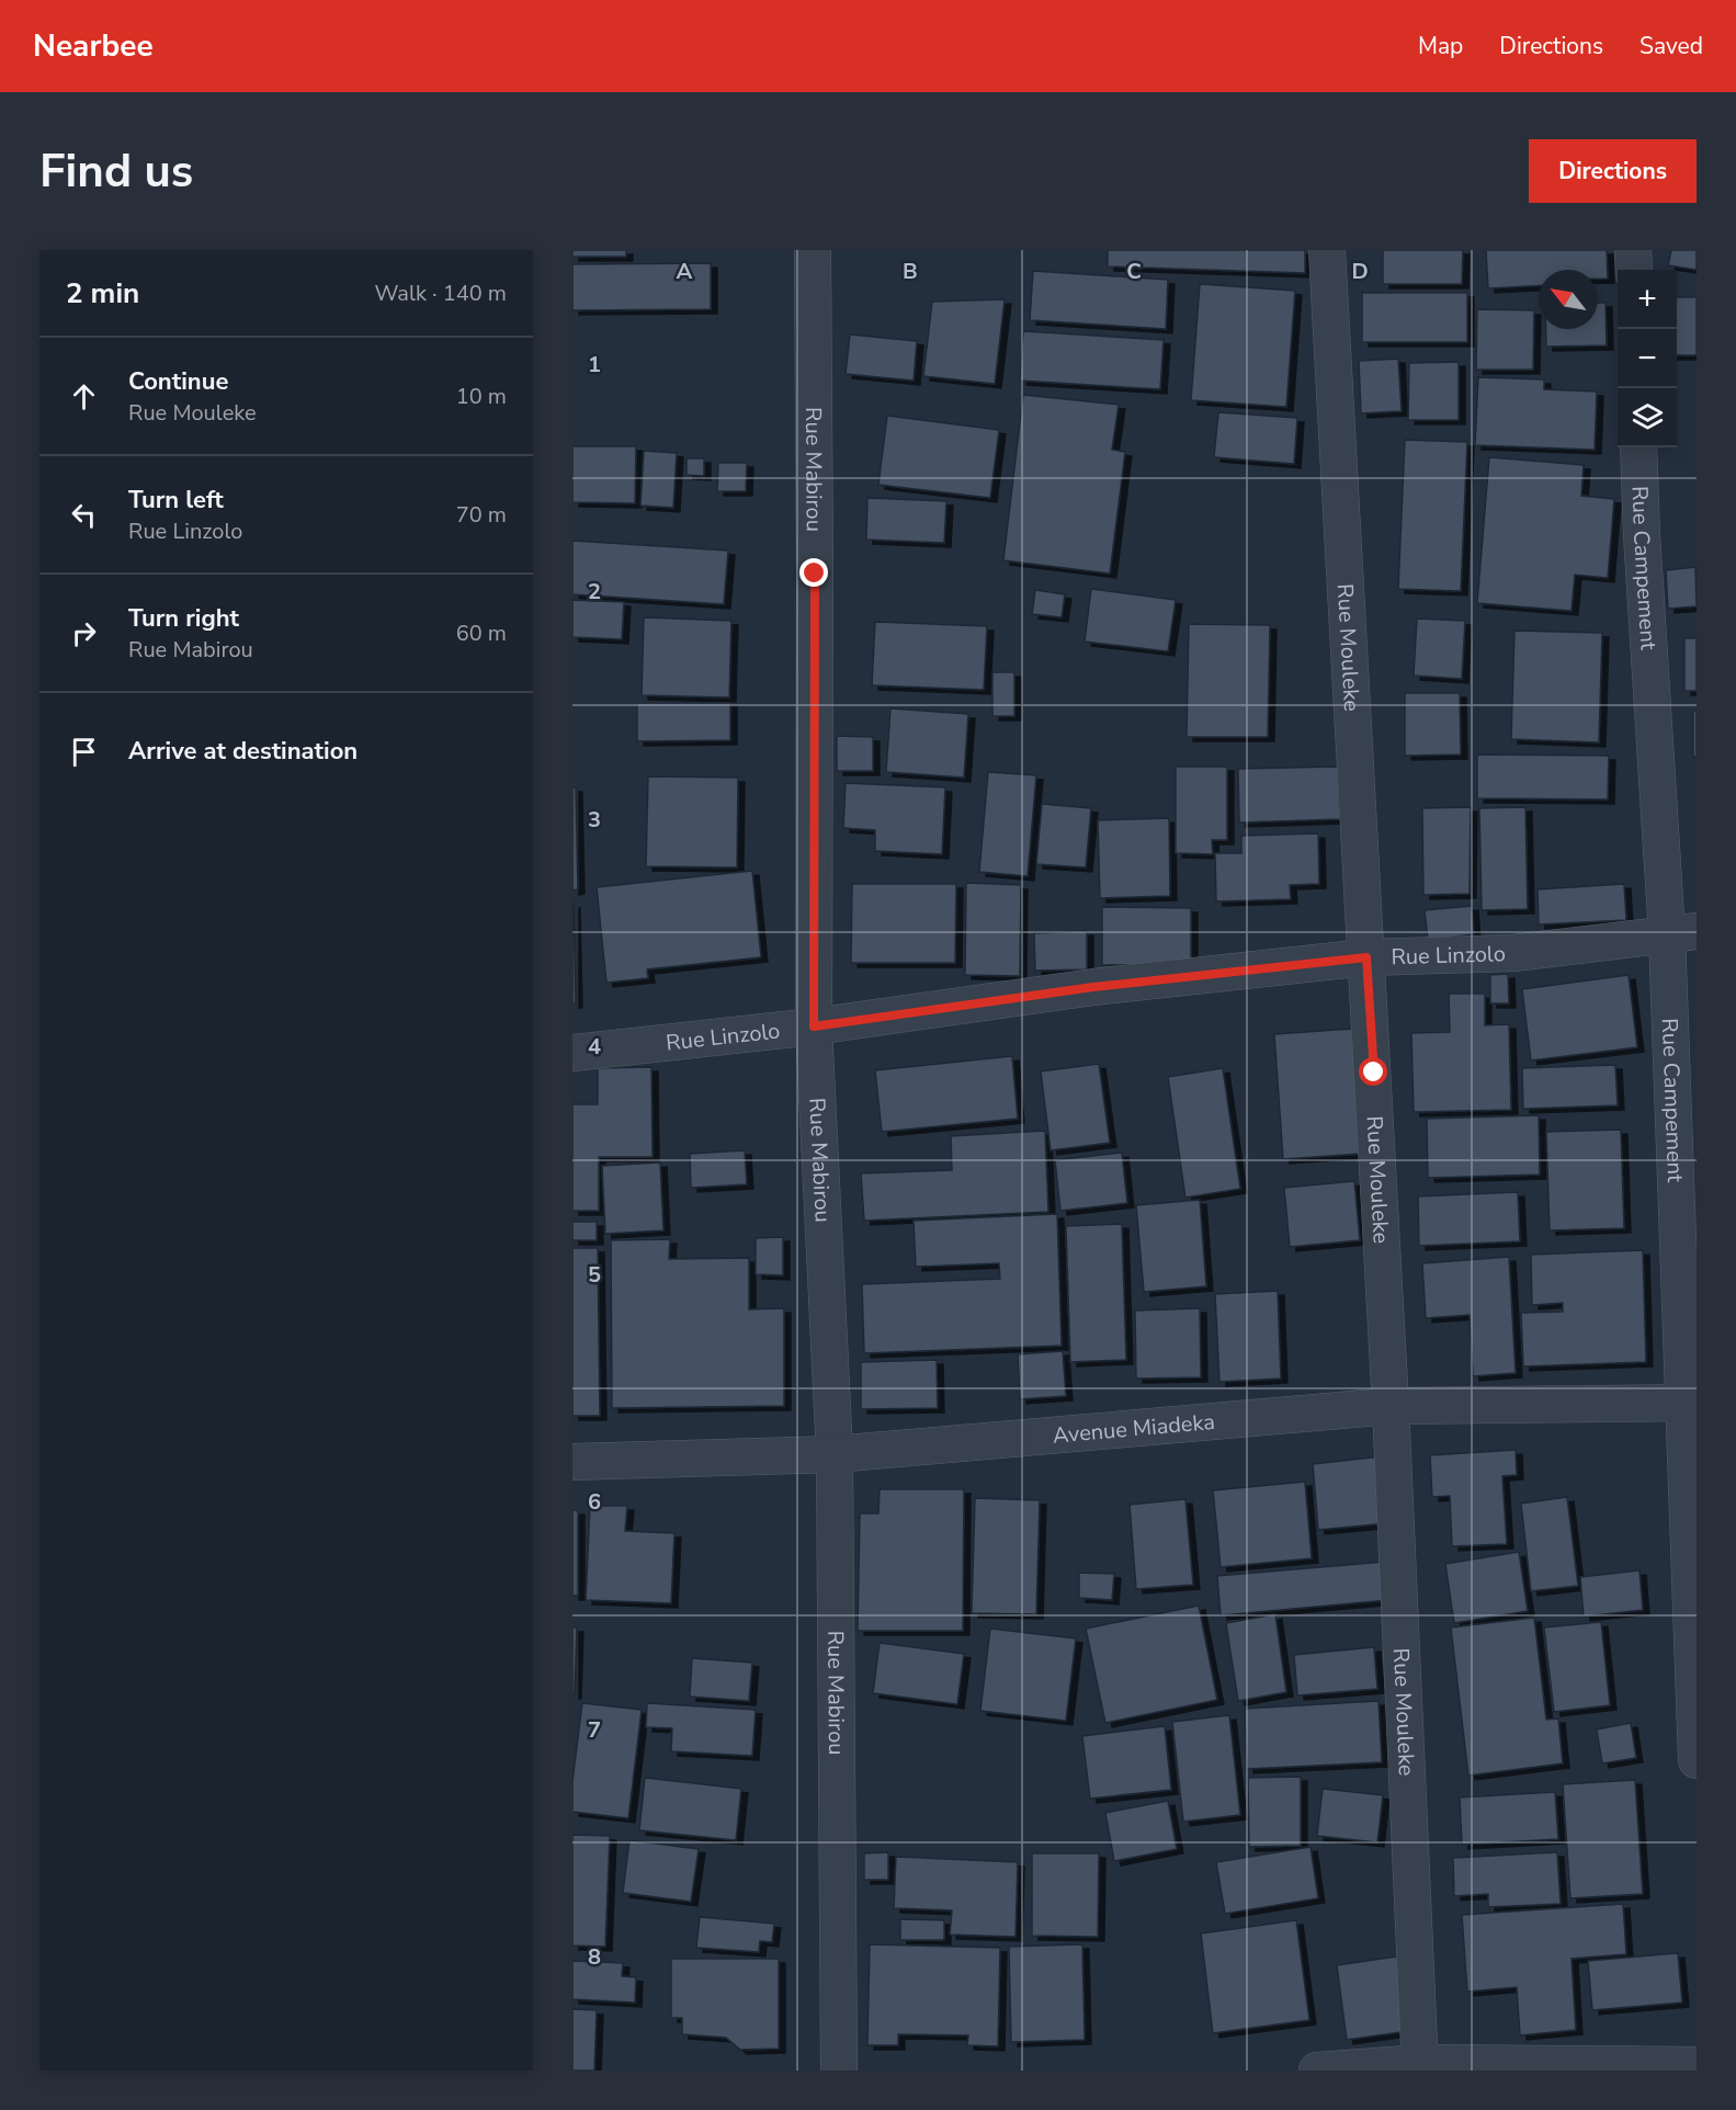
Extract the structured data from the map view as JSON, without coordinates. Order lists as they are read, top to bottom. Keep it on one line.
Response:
{"streets":{"street":["Rue Mabirou","Rue Campement","Rue Mouleke","Rue Linzolo","Avenue Miadeka"]},"crossings":[["Rue Mabirou","Rue Linzolo"],["Rue Mabirou","Avenue Miadeka"],["Rue Campement","Rue Linzolo"],["Rue Campement","Avenue Miadeka"],["Rue Mouleke","Rue Linzolo"],["Rue Mouleke","Avenue Miadeka"]],"north":"top left","page":{"header":"Nearbee","nav":["Map","Directions","Saved"],"buttons":"Directions","title":"Find us","heading":["2 min","Walk · 140 m"],"map_buttons":["+","−"],"list":[["Continue","Rue Mouleke","10 m"],["Turn left","Rue Linzolo","70 m"],["Turn right","Rue Mabirou","60 m"],"Arrive at destination"]},"grid":{"columns":["A","B","C","D"],"rows":["1","2","3","4","5","6","7","8"]}}
